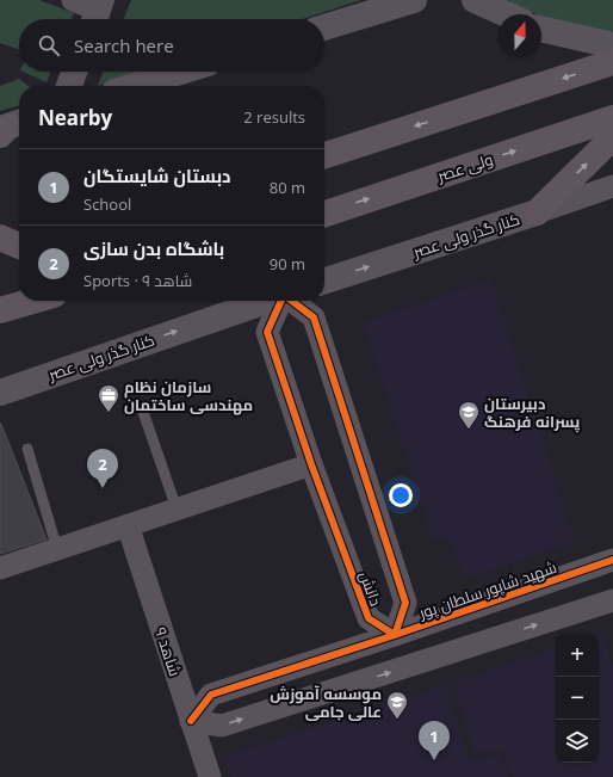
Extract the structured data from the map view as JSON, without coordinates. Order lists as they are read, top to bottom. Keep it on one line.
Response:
{"streets":{"main road":["ولی عصر"],"street":["کنار گذر ولی عصر","دانش","شهید شاپور سلطان پور","شاهد ۹"]},"crossings":[["دانش","شهید شاپور سلطان پور"],["شهید شاپور سلطان پور","شاهد ۹"]],"places":{"office":["سازمان نظام مهندسی ساختمان"],"school or university":["دبیرستان پسرانه فرهنگ","موسسه آموزش عالی جامی"]},"north":"top","page":{"search":"Search here","heading":["Nearby","2 results"],"list":[{"mark":"1","name":"دبستان شایستگان","note":"School","value":"80 m"},{"mark":"2","name":"باشگاه بدن سازی","note":"Sports · شاهد ۹","value":"90 m"}],"pins":["2","1"],"map_buttons":["+","−"]}}
